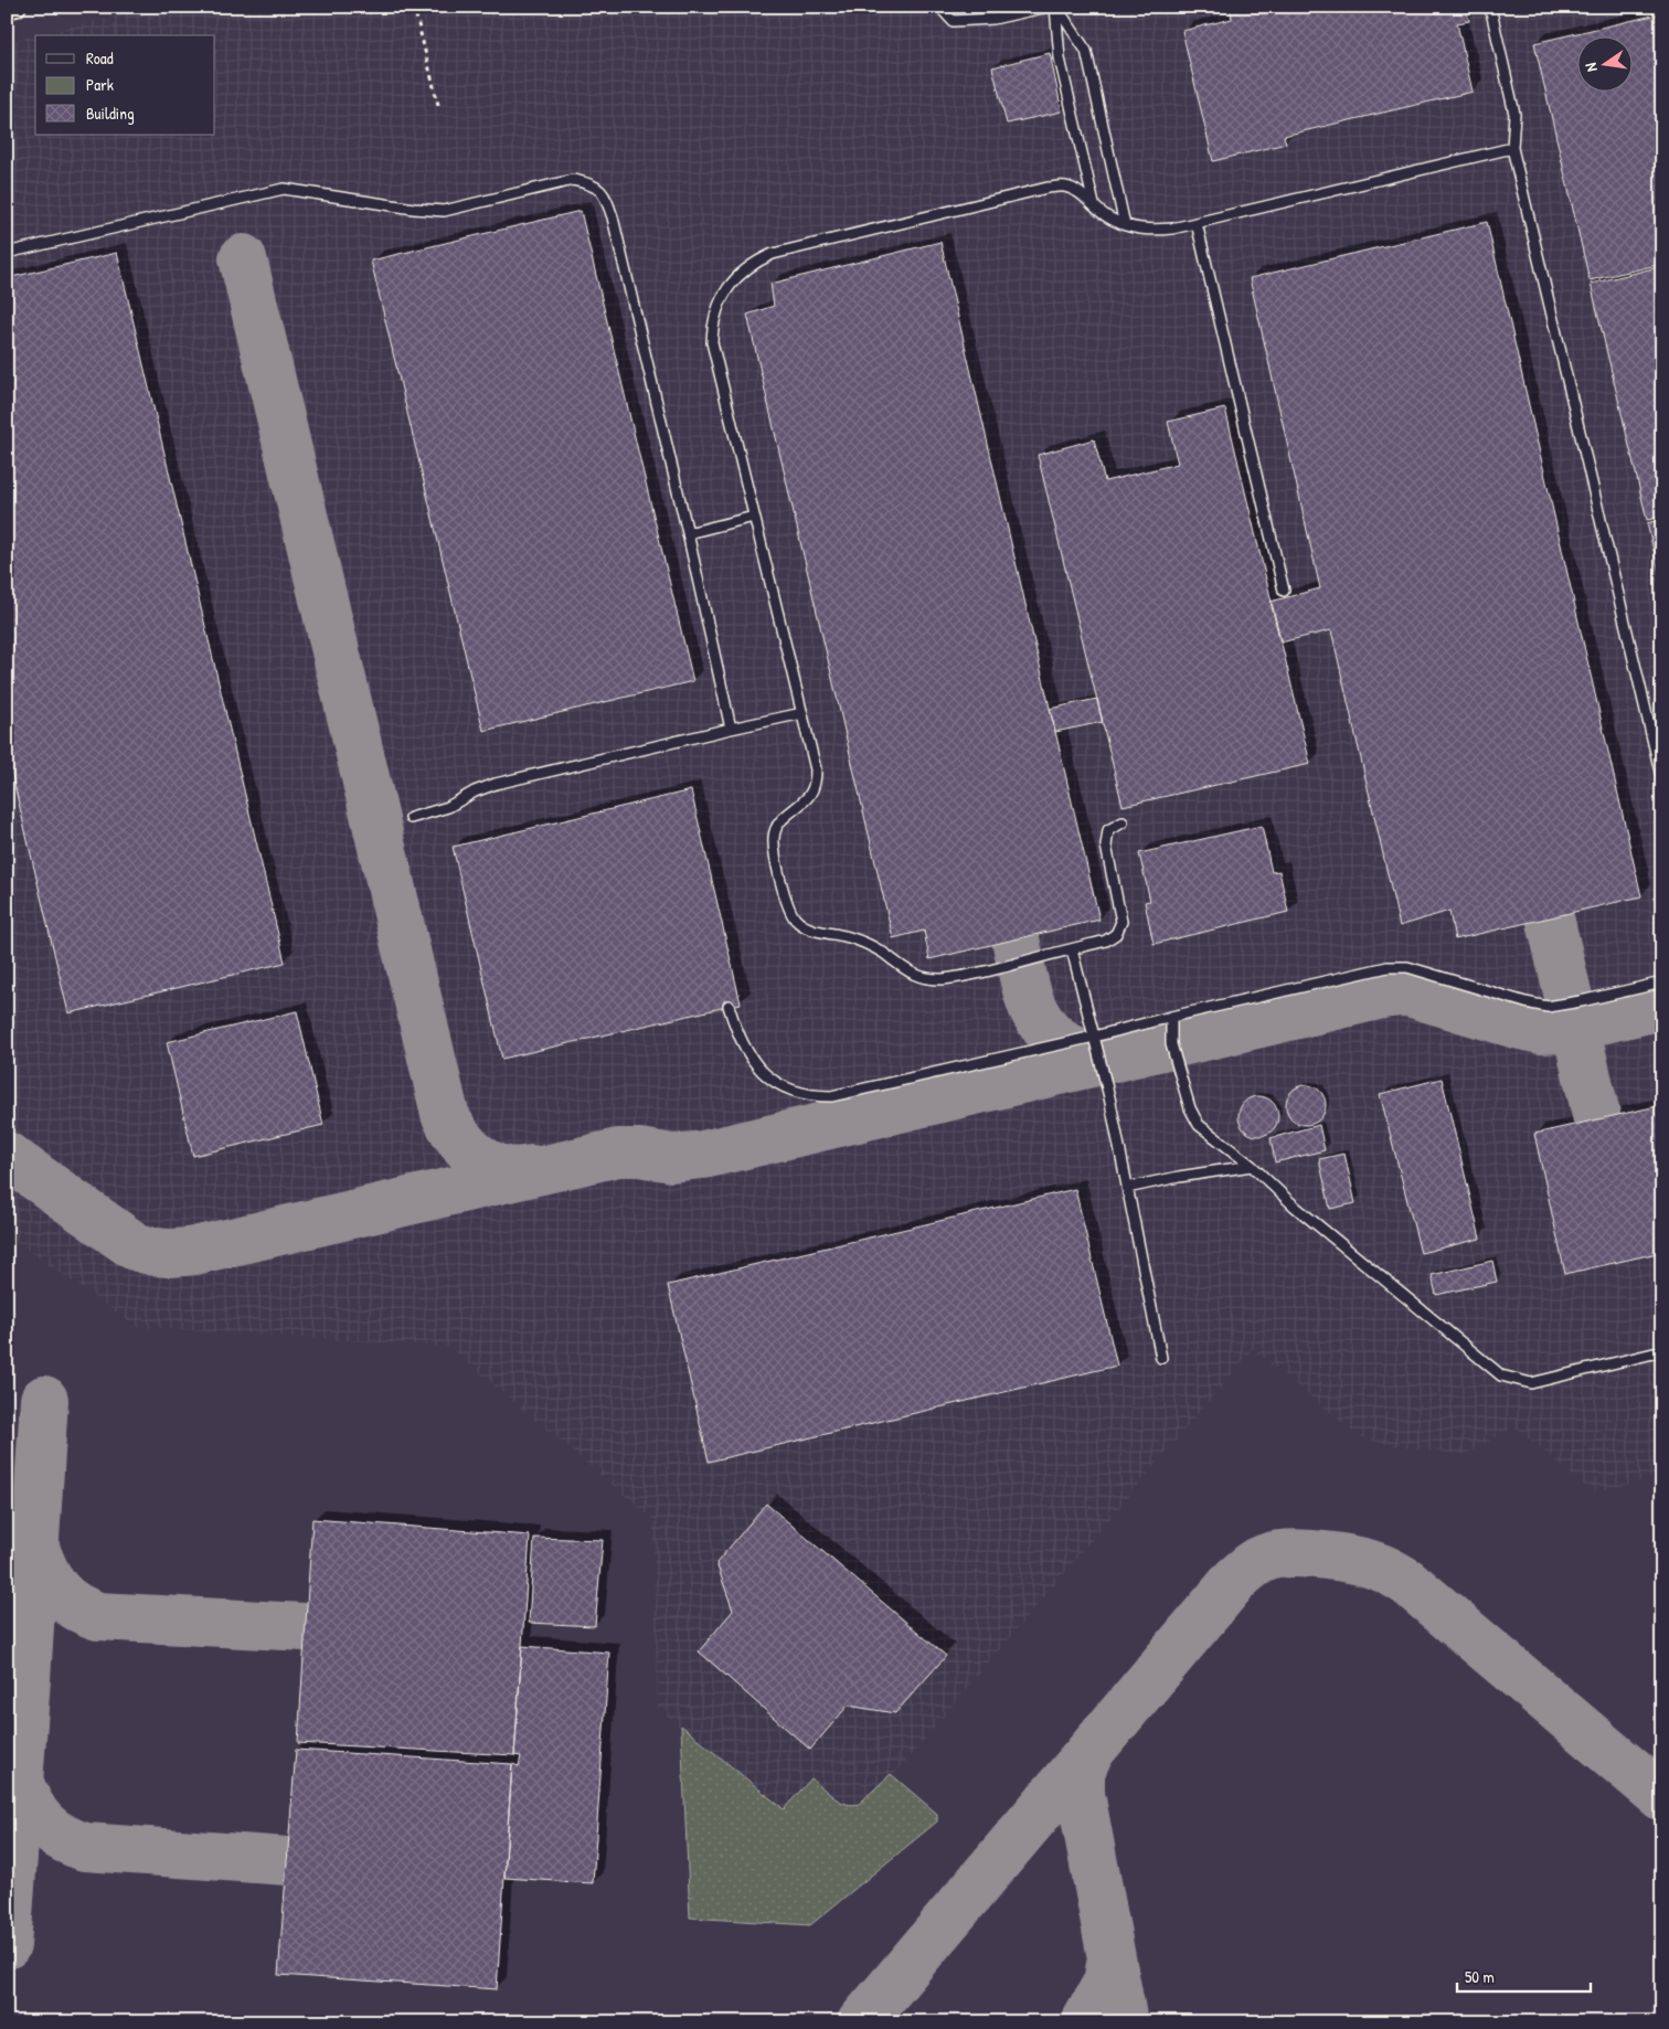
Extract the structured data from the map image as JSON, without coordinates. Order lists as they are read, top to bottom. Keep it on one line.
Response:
{"legend":["Road","Park","Building"],"scale_bar":"50 m","north":"left"}
